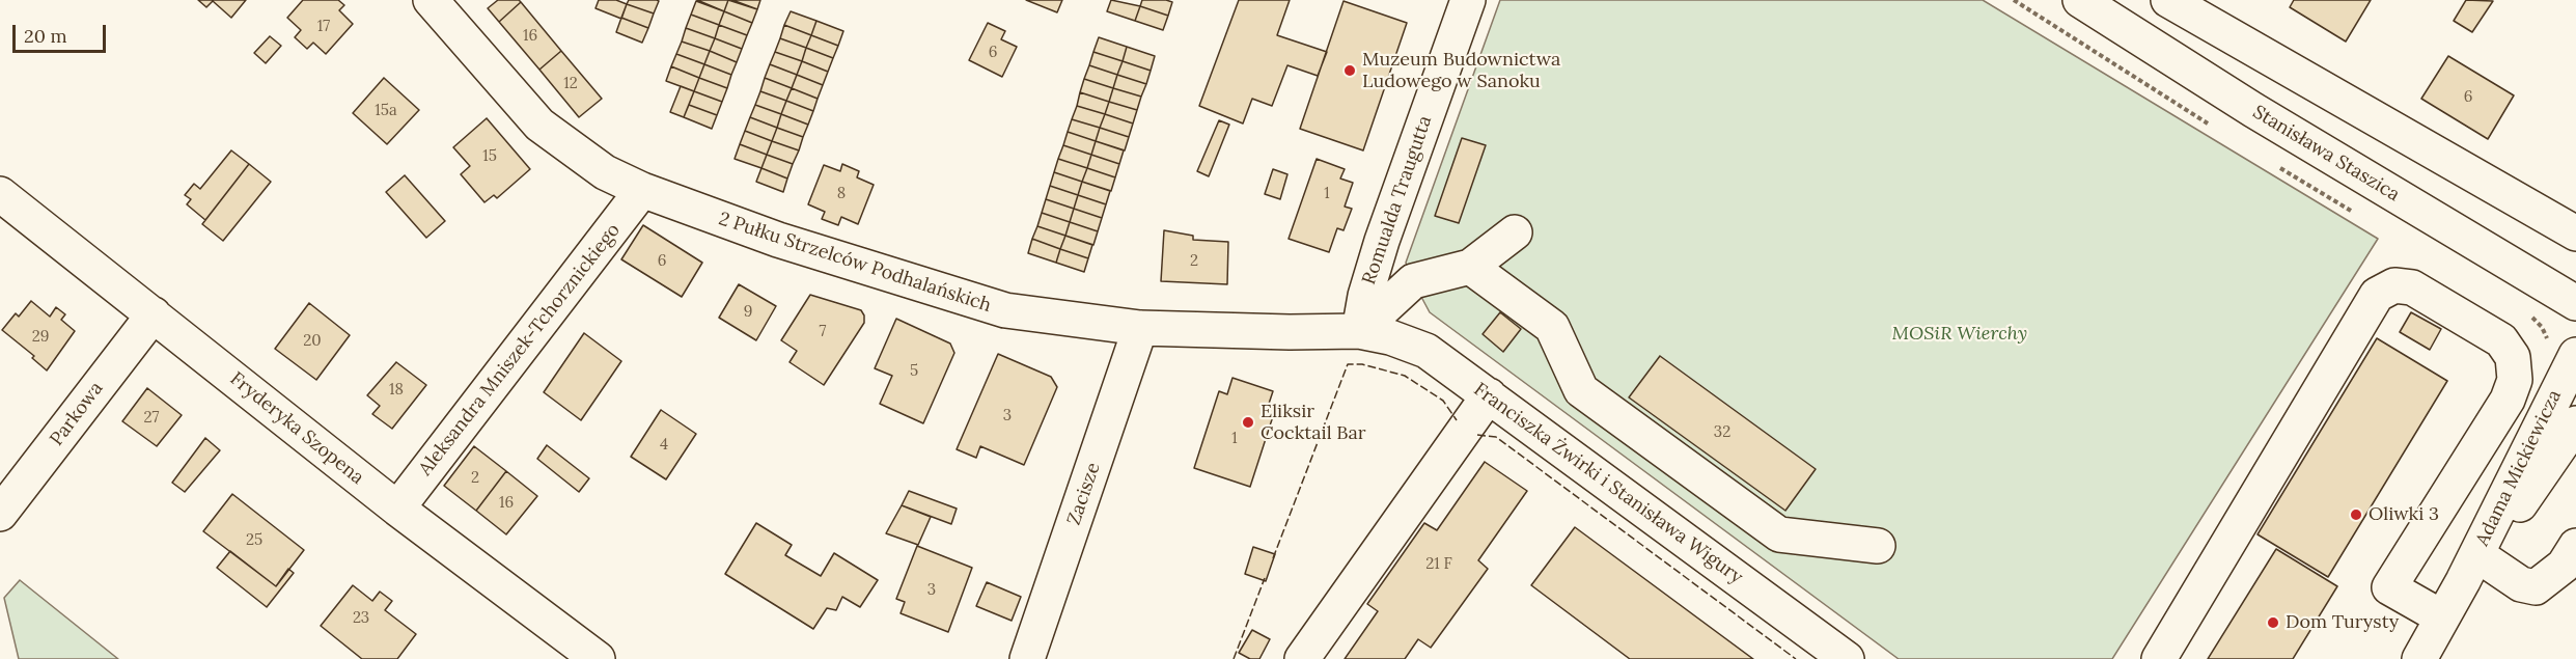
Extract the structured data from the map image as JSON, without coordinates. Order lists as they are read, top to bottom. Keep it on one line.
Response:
{"streets":{"street":["Stanisława Staszica","Romualda Traugutta","2 Pułku Strzelców Podhalańskich","Aleksandra Mniszek-Tchorznickiego","Parkowa","Fryderyka Szopena","Adama Mickiewicza","Franciszka Żwirki i Stanisława Wigury","Zacisze"]},"crossings":[["Romualda Traugutta","2 Pułku Strzelców Podhalańskich"],["Romualda Traugutta","Franciszka Żwirki i Stanisława Wigury"],["2 Pułku Strzelców Podhalańskich","Aleksandra Mniszek-Tchorznickiego"],["2 Pułku Strzelców Podhalańskich","Franciszka Żwirki i Stanisława Wigury"],["2 Pułku Strzelców Podhalańskich","Zacisze"],["Aleksandra Mniszek-Tchorznickiego","Fryderyka Szopena"],["Parkowa","Fryderyka Szopena"]],"parks":["MOSiR Wierchy"],"places":["Muzeum Budownictwa Ludowego w Sanoku","Eliksir Cocktail Bar","Oliwki 3","Dom Turysty"],"house_numbers":["17","16","6","12","6","15a","15","8","1","6","2","9","7","29","20","5","18","3","27","32","1","4","2","16","25","21 F","3","23"],"scale_bar":"20 m"}
